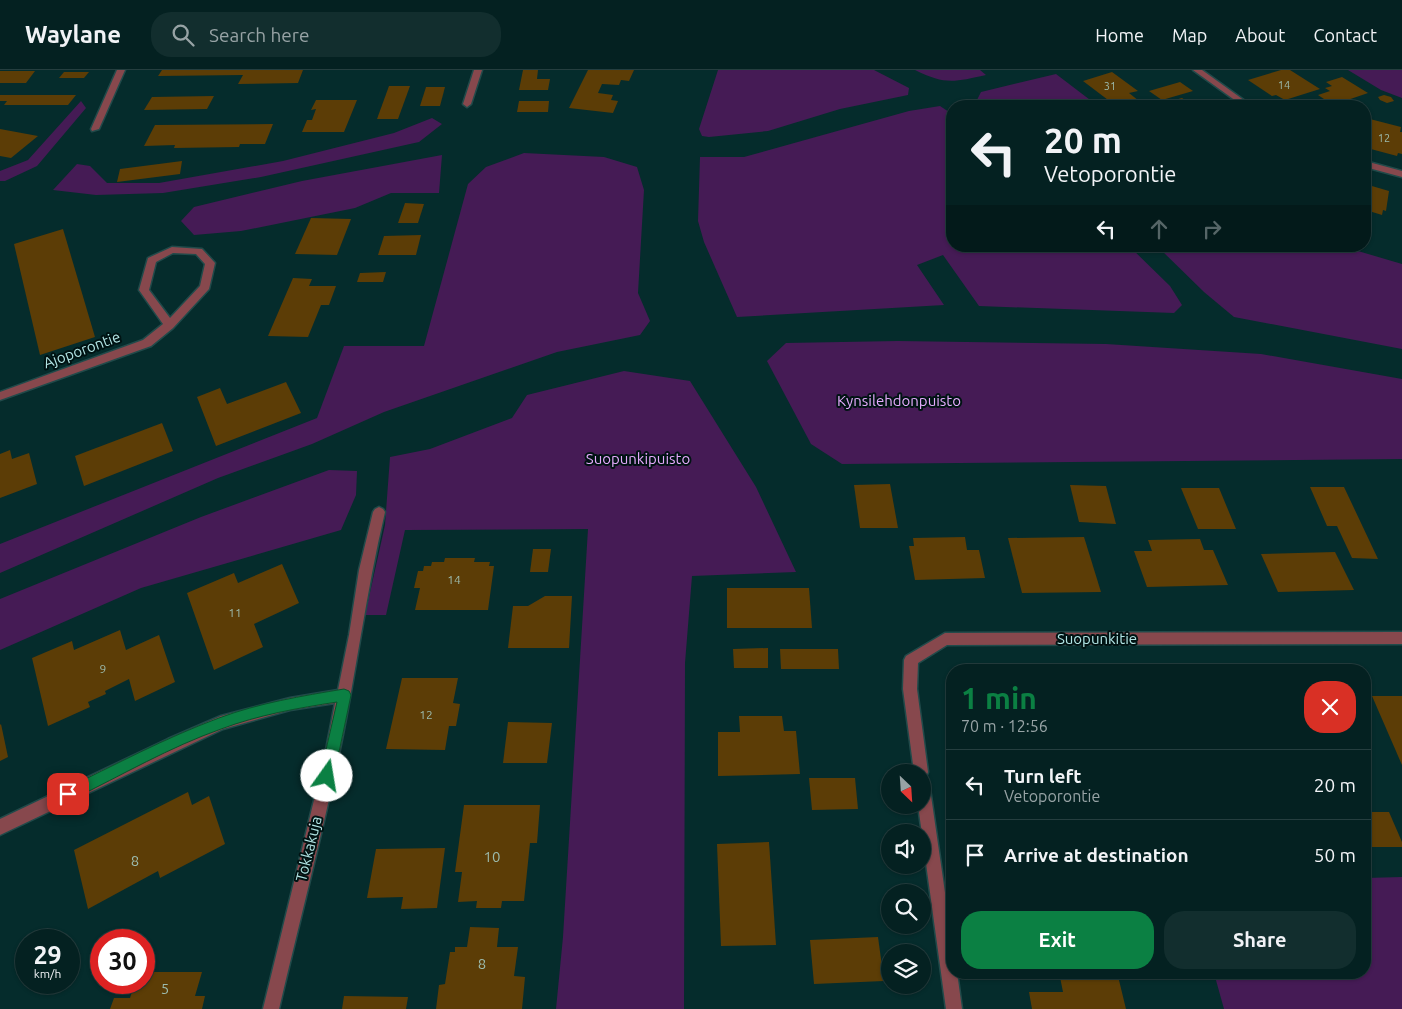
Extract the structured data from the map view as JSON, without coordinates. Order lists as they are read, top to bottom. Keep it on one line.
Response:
{"streets":{"street":["Ajoporontie","Suopunkitie","Tokkakuja"]},"parks":["Kynsilehdonpuisto","Suopunkipuisto"],"house_numbers":["14","31","12","14","11","9","12","10","8","8","5"],"north":"bottom right","page":{"header":"Waylane","search":"Search here","nav":["Home","Map","About","Contact"],"turn":["20 m","Vetoporontie"],"heading":["1 min","70 m · 12:56"],"list":[{"name":"Turn left","note":"Vetoporontie","value":"20 m"},{"name":"Arrive at destination","value":"50 m"}],"buttons":["Exit","Share"],"speed":"29 km/h","limit":"30"}}
